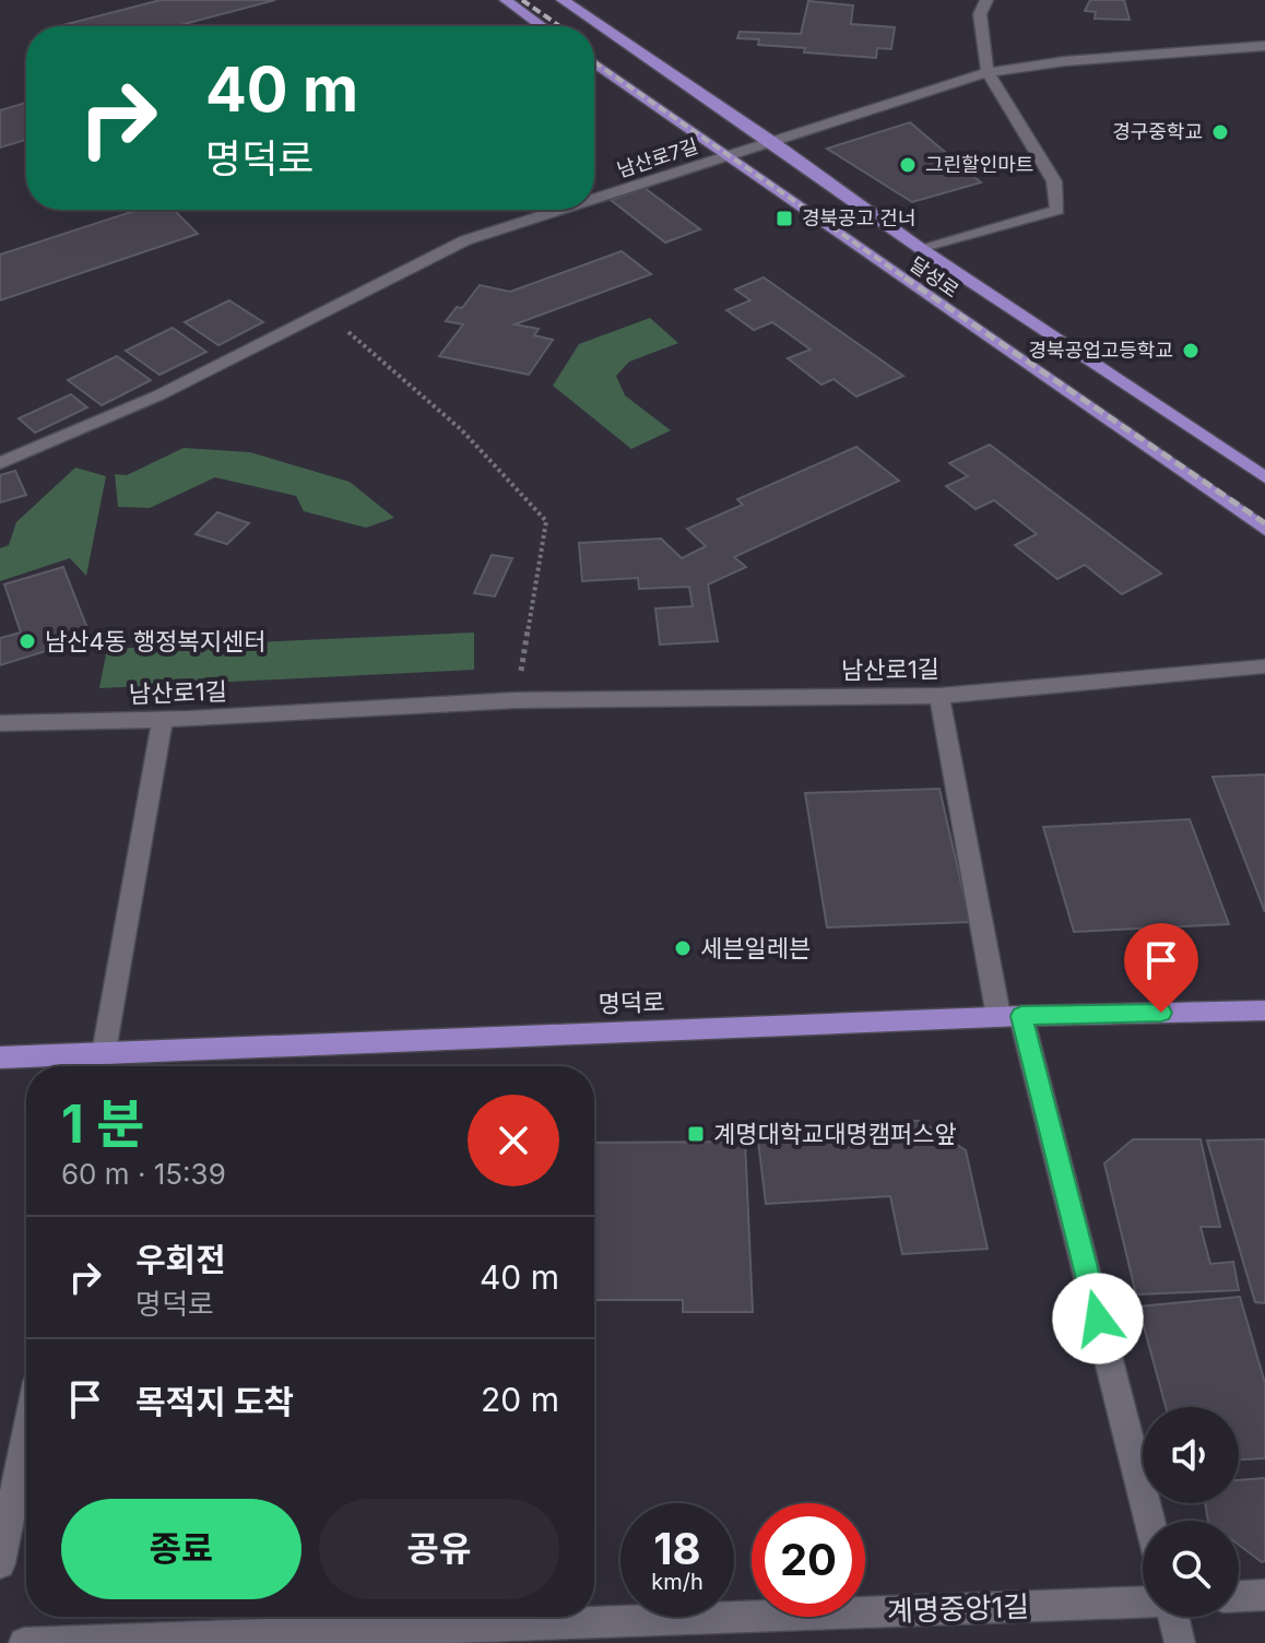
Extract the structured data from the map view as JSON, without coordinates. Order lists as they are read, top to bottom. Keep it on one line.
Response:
{"streets":{"main road":["달성로","명덕로"],"street":["남산로7길","남산로1길","계명중앙1길"]},"crossings":[["남산로7길","달성로"]],"places":{"other":["경구중학교","그린할인마트","경북공업고등학교","남산4동 행정복지센터","세븐일레븐"],"transit":["경북공고 건너","계명대학교대명캠퍼스앞"]},"page":{"turn":["40 m","명덕로"],"heading":["1 분","60 m · 15:39"],"list":[{"name":"우회전","note":"명덕로","value":"40 m"},{"name":"목적지 도착","value":"20 m"}],"buttons":["종료","공유"],"speed":"18 km/h","limit":"20"}}
